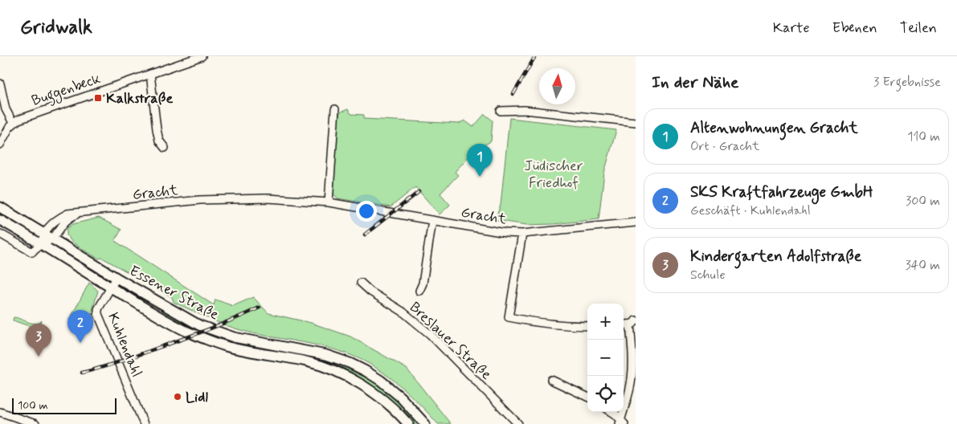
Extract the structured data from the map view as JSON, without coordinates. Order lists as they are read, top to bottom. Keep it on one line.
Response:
{"streets":{"main road":["Essener Straße"],"street":["Buggenbeck","Gracht","Breslauer Straße","Kuhlendahl"]},"crossings":[["Gracht","Essener Straße"],["Essener Straße","Kuhlendahl"]],"parks":["Jüdischer Friedhof"],"places":{"transit":["Kalkstraße"],"other":["Lidl"]},"scale_bar":"100 m","north":"top","page":{"header":"Gridwalk","nav":["Karte","Ebenen","Teilen"],"heading":["In der Nähe","3 Ergebnisse"],"list":[{"mark":"1","name":"Altenwohnungen Gracht","note":"Ort · Gracht","value":"110 m"},{"mark":"2","name":"SKS Kraftfahrzeuge GmbH","note":"Geschäft · Kuhlendahl","value":"300 m"},{"mark":"3","name":"Kindergarten Adolfstraße","note":"Schule","value":"340 m"}],"pins":["1","2","3"],"map_buttons":["+","−"],"scale":"100 m"}}
